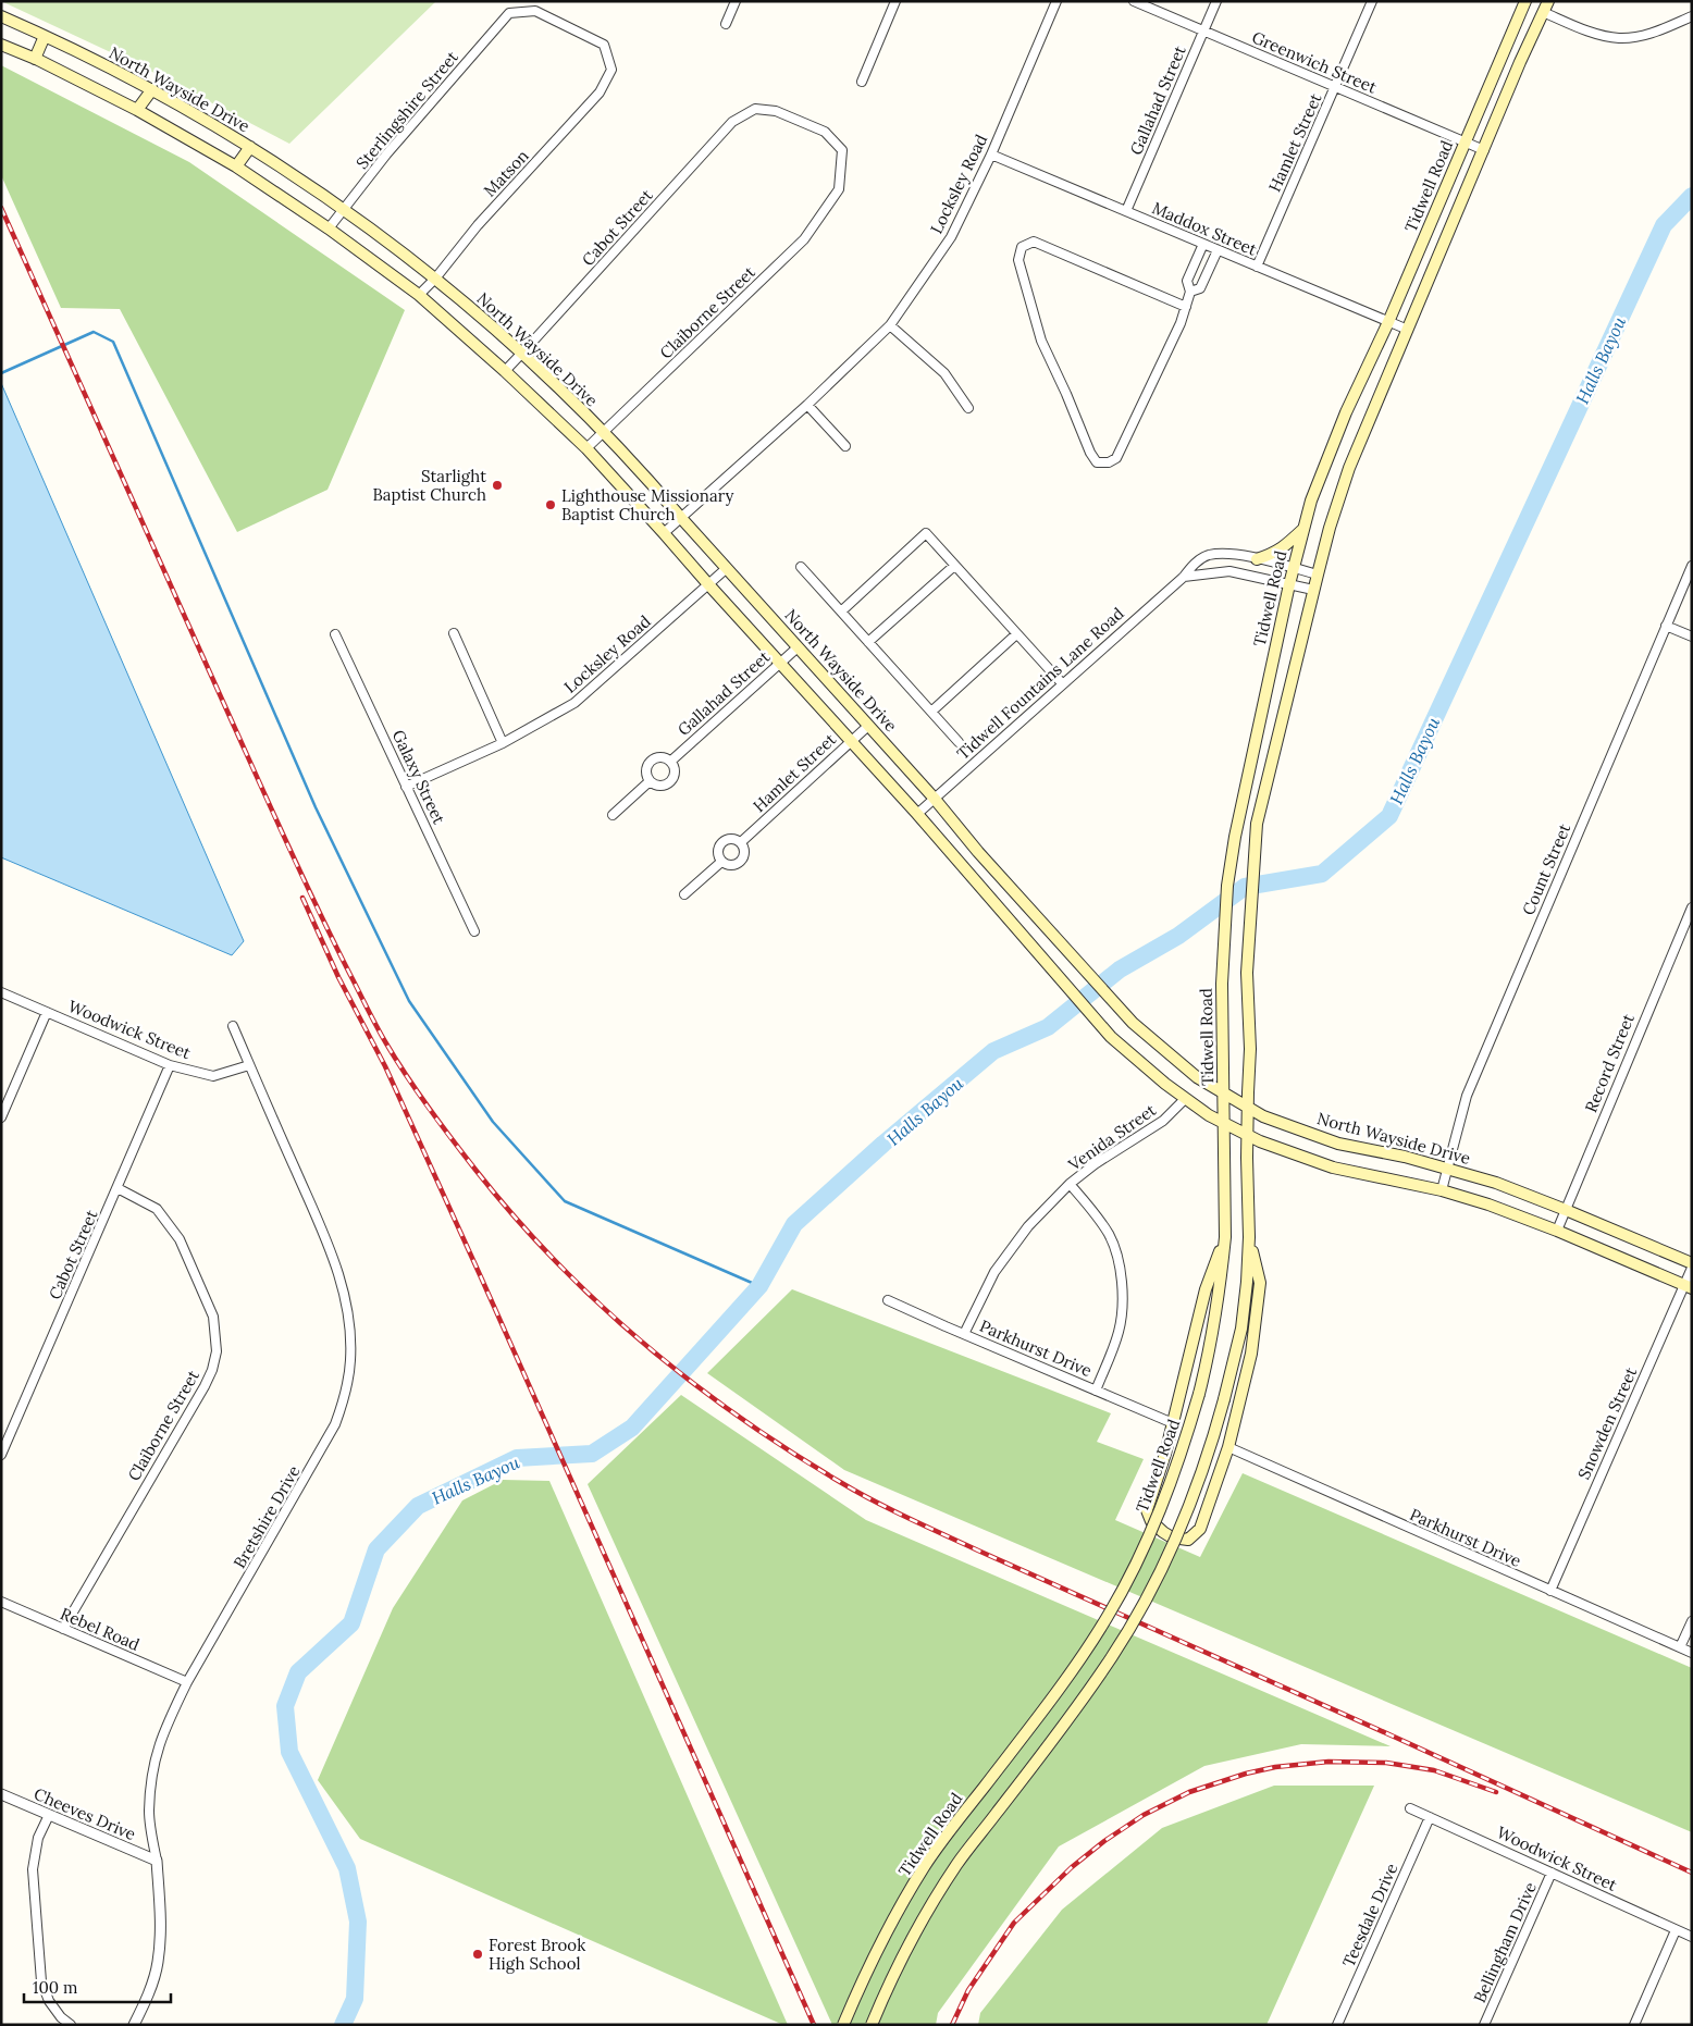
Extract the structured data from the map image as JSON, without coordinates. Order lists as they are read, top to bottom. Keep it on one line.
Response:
{"streets":{"main road":["North Wayside Drive","Tidwell Road"],"street":["Greenwich Street","Gallahad Street","Sterlingshire Street","Hamlet Street","Matson","Locksley Road","Cabot Street","Maddox Street","Claiborne Street","Tidwell Fountains Lane Road","Galaxy Street","Count Street","Woodwick Street","Record Street","Venida Street","Parkhurst Drive","Snowden Street","Bretshire Drive","Rebel Road","Cheeves Drive","Teesdale Drive","Bellingham Drive"]},"crossings":[["Greenwich Street","Gallahad Street"],["Greenwich Street","Hamlet Street"],["Greenwich Street","Tidwell Road"],["North Wayside Drive","Gallahad Street"],["North Wayside Drive","Sterlingshire Street"],["North Wayside Drive","Hamlet Street"],["North Wayside Drive","Matson"],["North Wayside Drive","Locksley Road"],["North Wayside Drive","Tidwell Road"],["North Wayside Drive","Cabot Street"],["North Wayside Drive","Claiborne Street"],["North Wayside Drive","Tidwell Fountains Lane Road"],["North Wayside Drive","Count Street"],["North Wayside Drive","Record Street"],["North Wayside Drive","Snowden Street"],["Gallahad Street","Maddox Street"],["Sterlingshire Street","Matson"],["Hamlet Street","Maddox Street"],["Locksley Road","Maddox Street"],["Locksley Road","Galaxy Street"],["Tidwell Road","Maddox Street"],["Tidwell Road","Tidwell Fountains Lane Road"],["Cabot Street","Claiborne Street"],["Cabot Street","Woodwick Street"],["Claiborne Street","Rebel Road"],["Woodwick Street","Bretshire Drive"],["Woodwick Street","Teesdale Drive"],["Woodwick Street","Bellingham Drive"],["Venida Street","Parkhurst Drive"],["Parkhurst Drive","Snowden Street"],["Bretshire Drive","Rebel Road"],["Bretshire Drive","Cheeves Drive"]],"water":["Halls Bayou"],"places":["Starlight Baptist Church","Lighthouse Missionary Baptist Church","Forest Brook High School"],"scale_bar":"100 m"}
